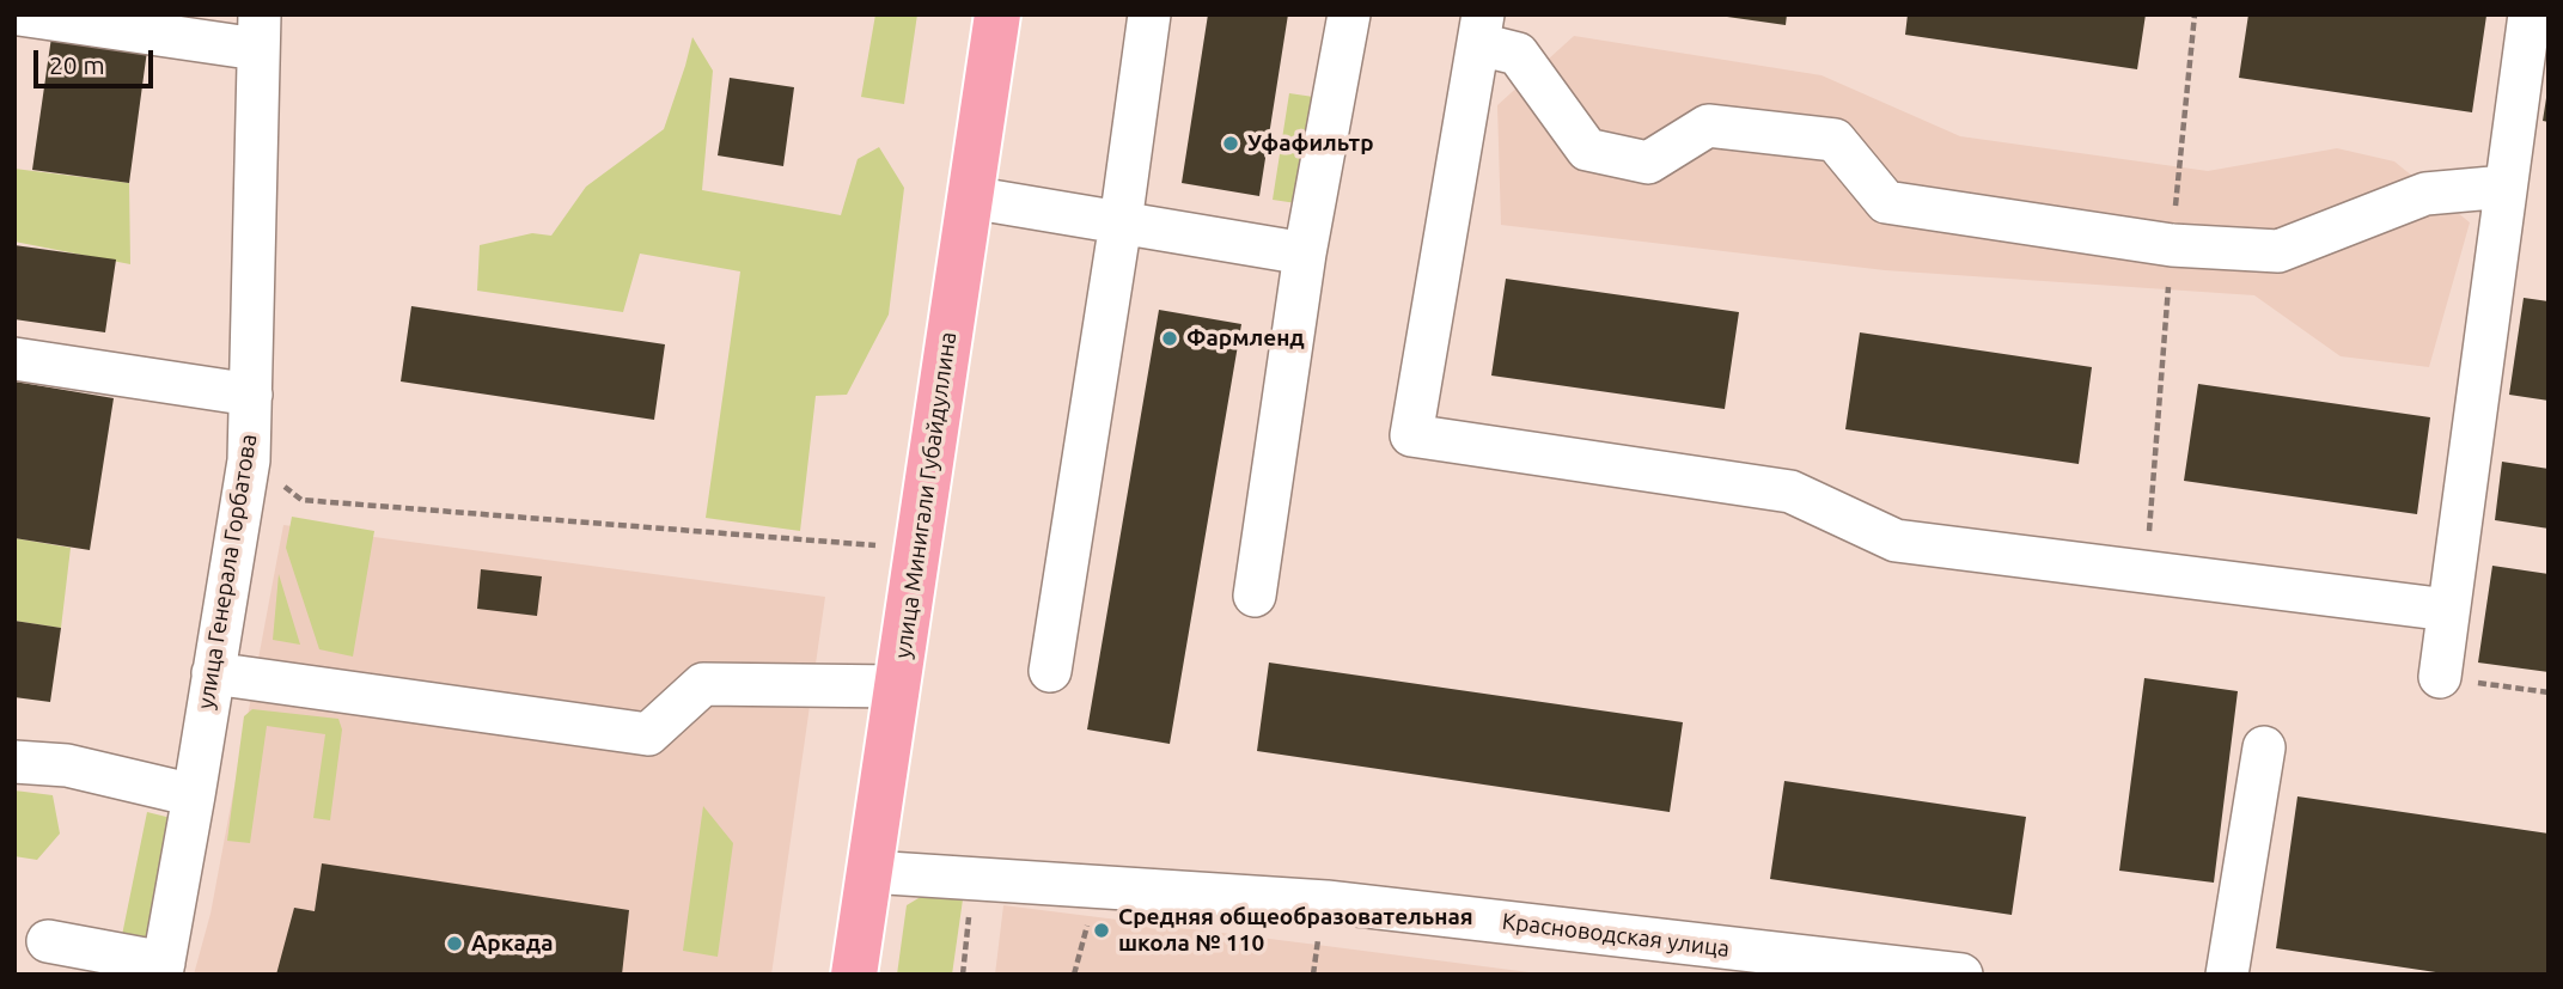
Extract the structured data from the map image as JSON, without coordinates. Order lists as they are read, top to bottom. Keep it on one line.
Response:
{"streets":{"main road":["улица Минигали Губайдуллина"],"street":["улица Генерала Горбатова","Красноводская улица"]},"crossings":[["улица Минигали Губайдуллина","Красноводская улица"]],"places":["Уфафильтр","Фармленд","Средняя общеобразовательная школа № 110","Аркада"],"scale_bar":"20 m"}
